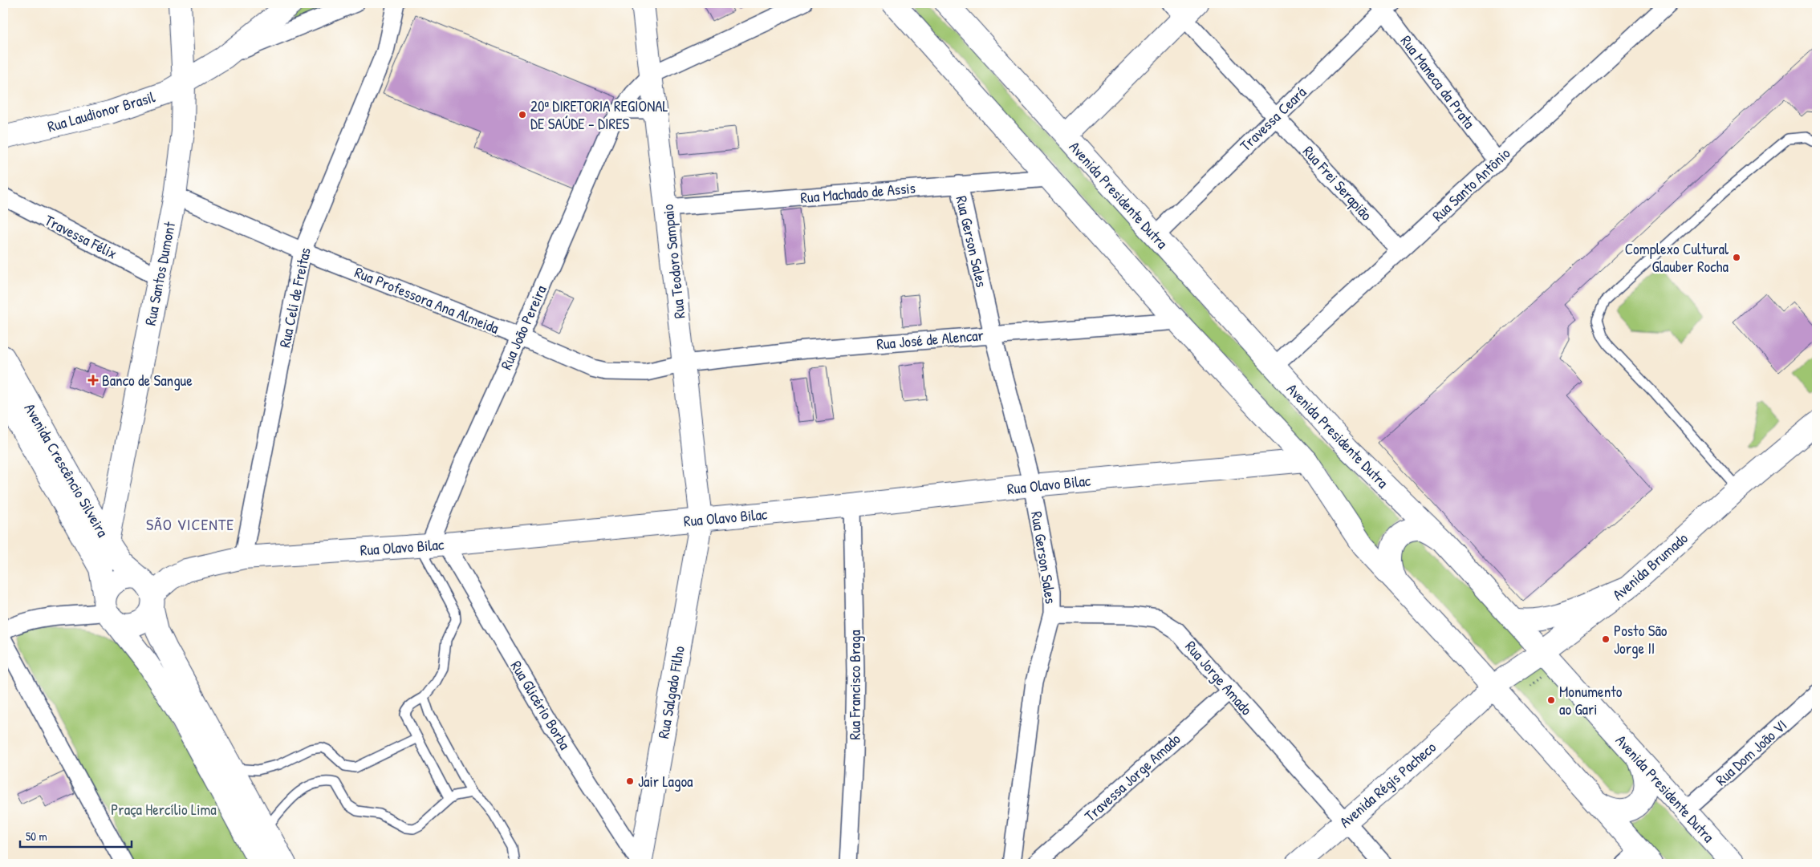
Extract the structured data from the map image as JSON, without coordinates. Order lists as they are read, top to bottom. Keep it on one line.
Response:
{"streets":{"main road":["Rua Laudionor Brasil","Avenida Presidente Dutra","Rua Teodoro Sampaio","Rua Santos Dumont","Avenida Crescêncio Silveira","Rua Olavo Bilac","Avenida Brumado","Rua Salgado Filho","Avenida Régis Pacheco"],"street":["Rua Maneca da Prata","Travessa Ceará","Rua Frei Serapião","Rua Santo Antônio","Rua Machado de Assis","Travessa Félix","Rua Gerson Sales","Rua Celi de Freitas","Rua Professora Ana Almeida","Rua João Pereira","Rua José de Alencar","Rua Jorge Amado","Rua Francisco Braga","Rua Glicério Borba","Rua Dom João VI","Travessa Jorge Amado"]},"crossings":[["Rua Maneca da Prata","Travessa Ceará"],["Rua Maneca da Prata","Rua Santo Antônio"],["Rua Laudionor Brasil","Rua Santos Dumont"],["Travessa Ceará","Rua Frei Serapião"],["Travessa Ceará","Avenida Presidente Dutra"],["Rua Frei Serapião","Rua Santo Antônio"],["Rua Santo Antônio","Avenida Presidente Dutra"],["Rua Machado de Assis","Rua Gerson Sales"],["Rua Machado de Assis","Rua Teodoro Sampaio"],["Avenida Presidente Dutra","Avenida Brumado"],["Avenida Presidente Dutra","Rua Dom João VI"],["Travessa Félix","Rua Santos Dumont"],["Rua Gerson Sales","Rua José de Alencar"],["Rua Gerson Sales","Rua Olavo Bilac"],["Rua Gerson Sales","Rua Jorge Amado"],["Rua Teodoro Sampaio","Rua Professora Ana Almeida"],["Rua Teodoro Sampaio","Rua João Pereira"],["Rua Teodoro Sampaio","Rua José de Alencar"],["Rua Teodoro Sampaio","Rua Olavo Bilac"],["Rua Teodoro Sampaio","Rua Salgado Filho"],["Rua Santos Dumont","Rua Professora Ana Almeida"],["Rua Santos Dumont","Avenida Crescêncio Silveira"],["Rua Celi de Freitas","Rua Professora Ana Almeida"],["Rua Celi de Freitas","Rua Olavo Bilac"],["Rua Professora Ana Almeida","Rua João Pereira"],["Rua Professora Ana Almeida","Rua José de Alencar"],["Rua João Pereira","Rua Olavo Bilac"],["Rua João Pereira","Rua Glicério Borba"],["Avenida Crescêncio Silveira","Rua Olavo Bilac"],["Rua Olavo Bilac","Rua Francisco Braga"],["Rua Olavo Bilac","Rua Salgado Filho"],["Rua Olavo Bilac","Rua Glicério Borba"],["Avenida Brumado","Avenida Régis Pacheco"],["Rua Jorge Amado","Travessa Jorge Amado"],["Rua Jorge Amado","Avenida Régis Pacheco"],["Rua Salgado Filho","Rua Glicério Borba"]],"districts":["SÃO VICENTE"],"parks":["Praça Hercílio Lima"],"places":{"other":["20ª DIRETORIA REGIONAL DE SAÚDE - DIRES","Complexo Cultural Glauber Rocha","Posto São Jorge II","Monumento ao Gari","Jair Lagoa"],"health":["Banco de Sangue"]},"scale_bar":"50 m"}
